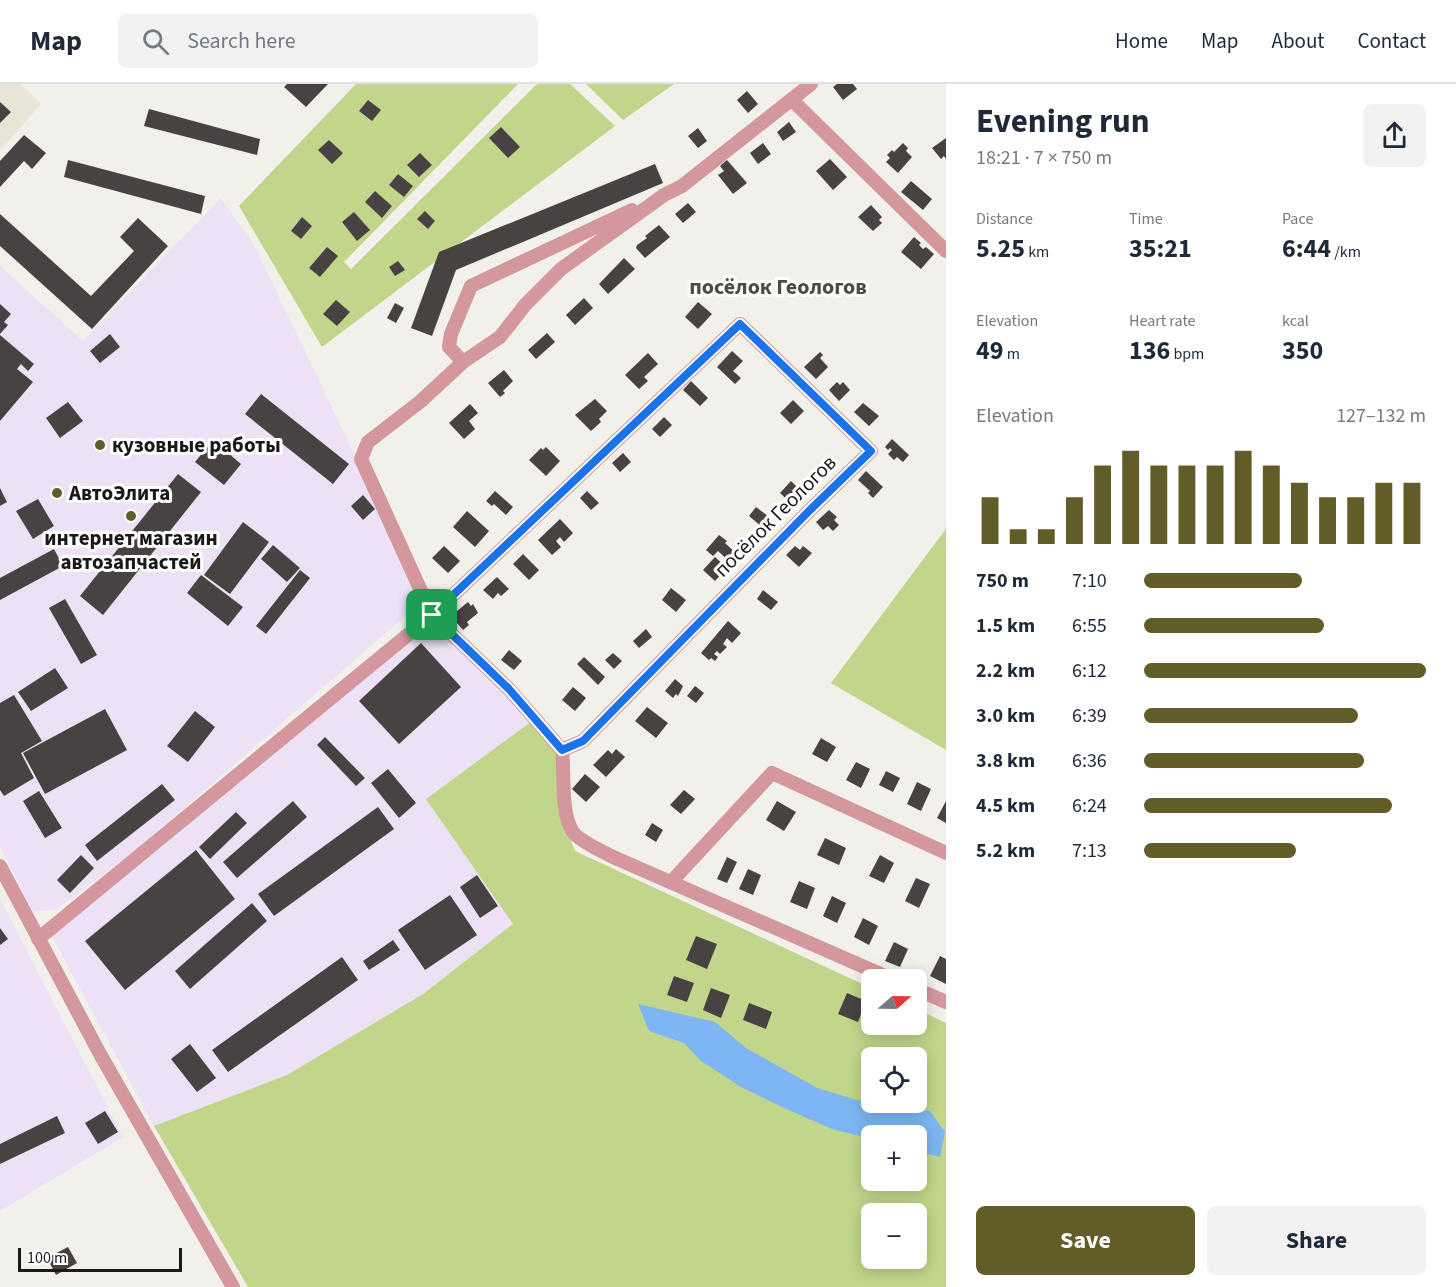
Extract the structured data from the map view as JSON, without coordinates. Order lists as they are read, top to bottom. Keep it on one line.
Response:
{"streets":{"street":["посёлок Геологов"]},"districts":["посёлок Геологов"],"places":["кузовные работы","АвтоЭлита","интернет магазин автозапчастей"],"scale_bar":"100 m","north":"right","page":{"header":"Map","search":"Search here","nav":["Home","Map","About","Contact"],"heading":["Evening run","18:21 · 7 × 750 m"],"stats":[["Distance","5.25 km"],["Time","35:21"],["Pace","6:44 /km"],["Elevation","49 m"],["Heart rate","136 bpm"],["kcal","350"]],"chart":["Elevation","127–132 m"],"list":[{"name":"750 m","note":"7:10"},{"name":"1.5 km","note":"6:55"},{"name":"2.2 km","note":"6:12"},{"name":"3.0 km","note":"6:39"},{"name":"3.8 km","note":"6:36"},{"name":"4.5 km","note":"6:24"},{"name":"5.2 km","note":"7:13"}],"map_buttons":["+","−"],"buttons":["Save","Share"],"scale":"100 m"}}
